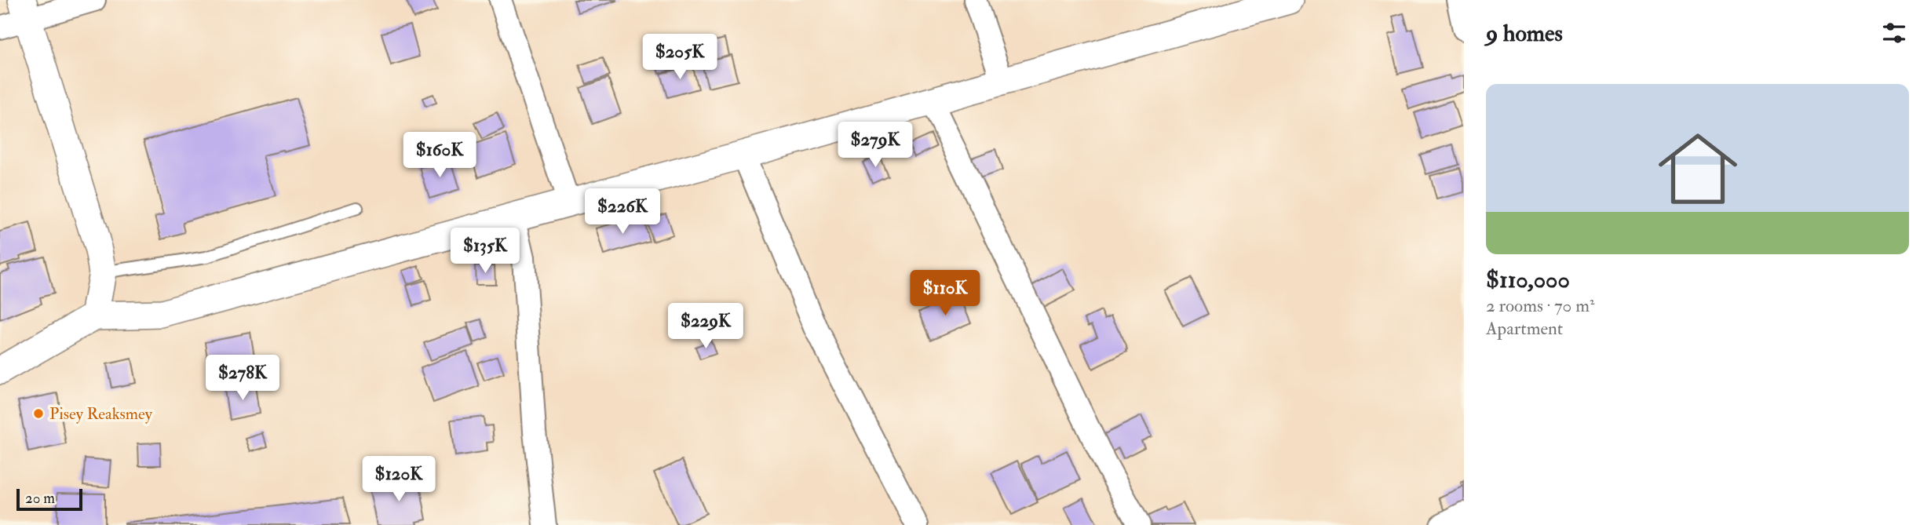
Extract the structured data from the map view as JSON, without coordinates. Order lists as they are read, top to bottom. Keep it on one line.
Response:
{"places":["Pisey Reaksmey"],"scale_bar":"20 m","page":{"heading":"9 homes","price":["$205K","$279K","$160K","$226K","$135K","$110K","$229K","$278K","$120K"],"list":[{"name":"$110,000","note":"2 rooms · 70 m² · Apartment"}],"scale":"20 m"}}
